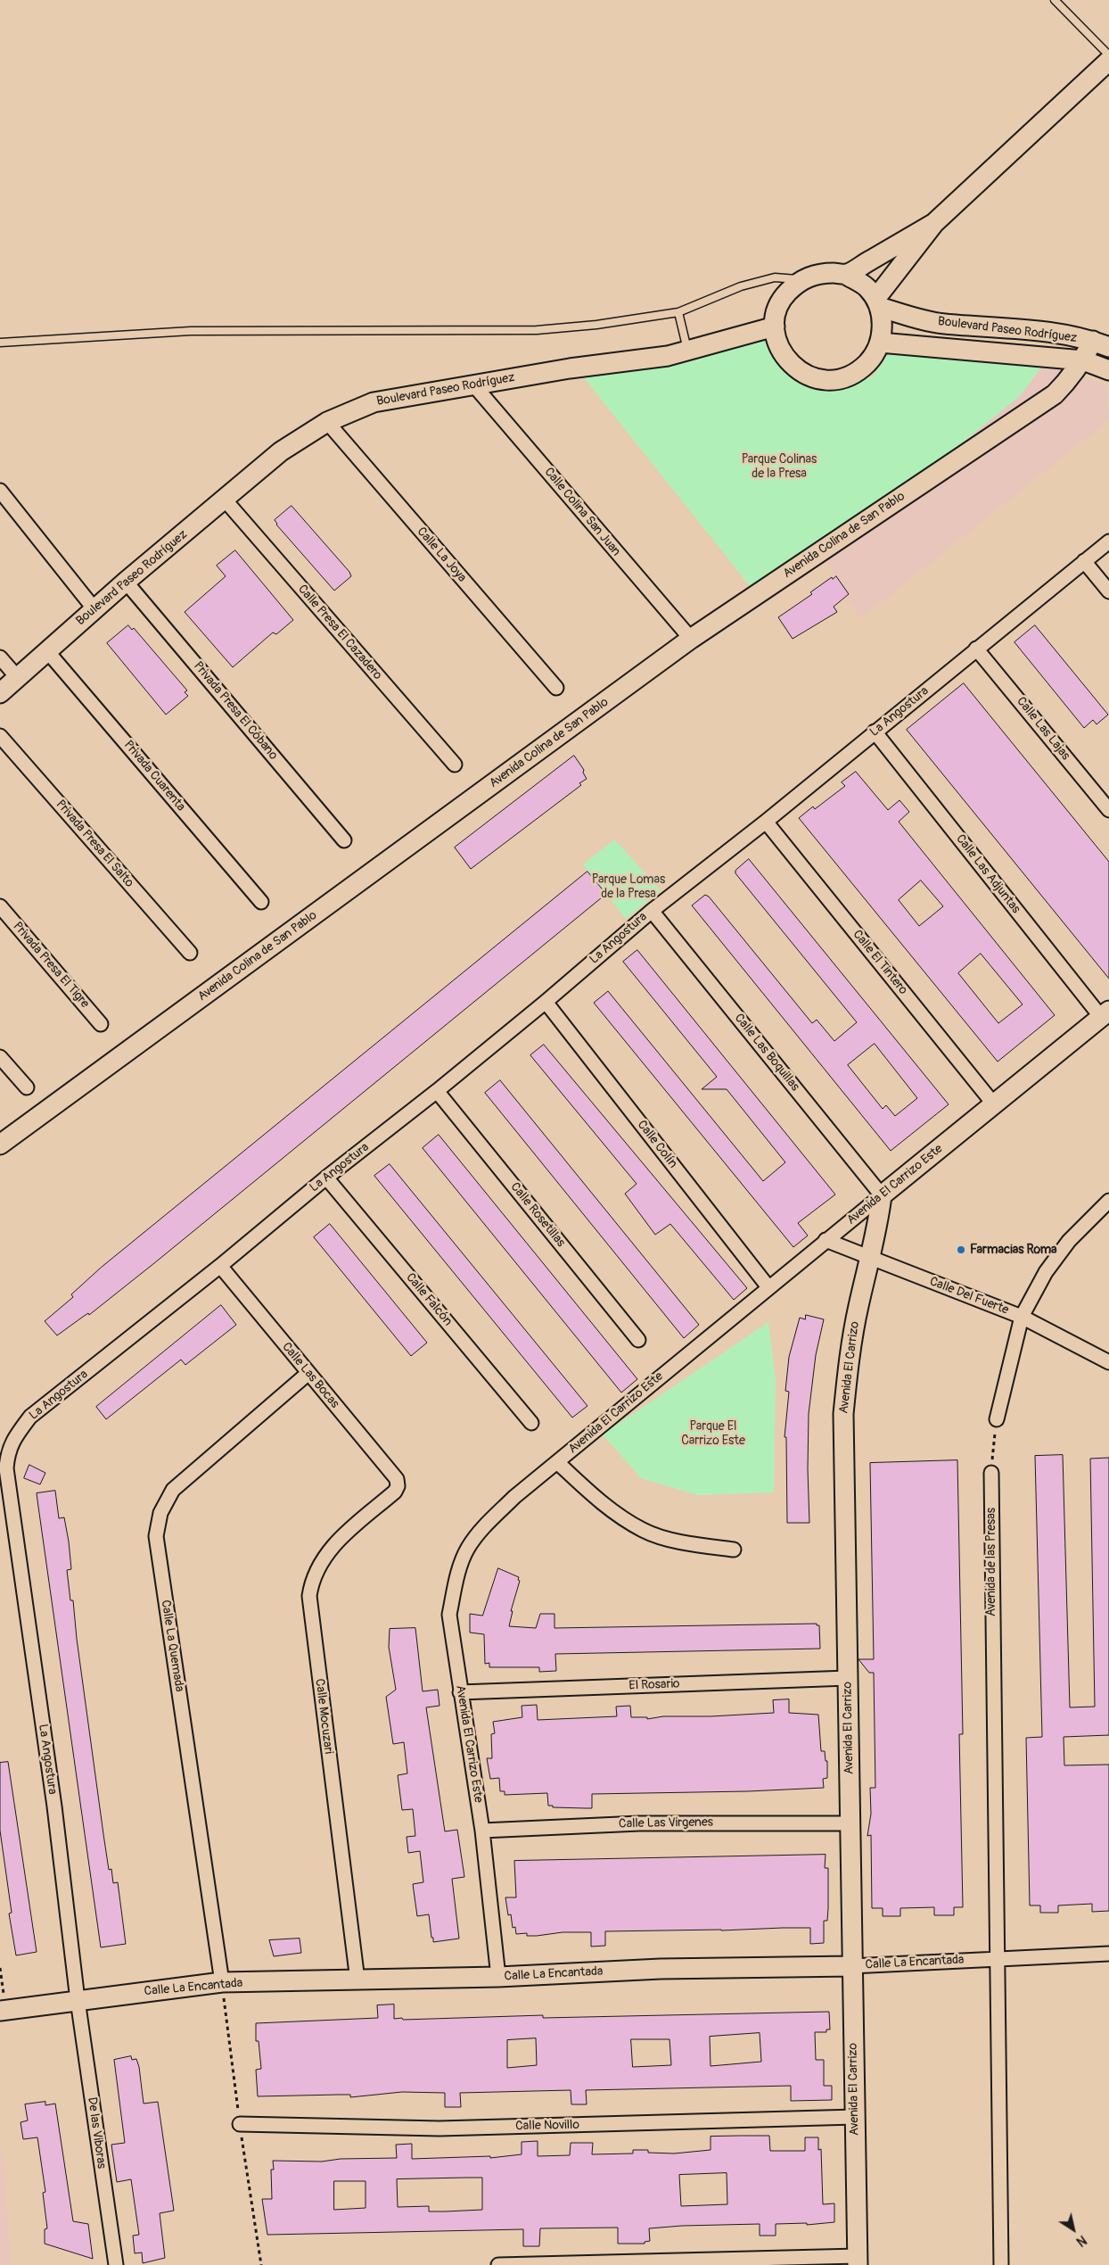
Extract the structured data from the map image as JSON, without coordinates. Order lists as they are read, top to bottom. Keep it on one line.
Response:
{"streets":{"street":["Boulevard Paseo Rodríguez","Calle Colina San Juan","Avenida Colina de San Pablo","Calle La Joya","Calle Presa El Cazadero","Privada Presa El Cóbano","La Angostura","Calle Las Lajas","Privada Cuarenta","Privada Presa El Salto","Calle Las Adjuntas","Calle El Tintero","Privada Presa El Tigre","Calle Las Boquillas","Calle Colín","Avenida El Carrizo Este","Calle Rosetillas","Calle Del Fuerte","Calle Falcón","Avenida El Carrizo","Calle Las Bocas","Avenida de las Presas","Calle La Quemada","El Rosario","Calle Mocuzari","Calle Las Virgenes","Calle La Encantada","Calle Novillo","De las Viboras"]},"crossings":[["Boulevard Paseo Rodríguez","Calle Colina San Juan"],["Boulevard Paseo Rodríguez","Avenida Colina de San Pablo"],["Boulevard Paseo Rodríguez","Calle La Joya"],["Boulevard Paseo Rodríguez","Calle Presa El Cazadero"],["Boulevard Paseo Rodríguez","Privada Presa El Cóbano"],["Boulevard Paseo Rodríguez","Privada Cuarenta"],["Calle Colina San Juan","Avenida Colina de San Pablo"],["La Angostura","Calle Las Lajas"],["La Angostura","Calle Las Adjuntas"],["La Angostura","Calle El Tintero"],["La Angostura","Calle Las Boquillas"],["La Angostura","Calle Colín"],["La Angostura","Calle Rosetillas"],["La Angostura","Calle Falcón"],["La Angostura","Calle Las Bocas"],["La Angostura","Calle La Encantada"],["La Angostura","De las Viboras"],["Calle Las Adjuntas","Avenida El Carrizo Este"],["Calle El Tintero","Avenida El Carrizo Este"],["Calle Las Boquillas","Avenida El Carrizo Este"],["Calle Las Boquillas","Avenida El Carrizo"],["Calle Colín","Avenida El Carrizo Este"],["Avenida El Carrizo Este","Calle Del Fuerte"],["Avenida El Carrizo Este","Avenida El Carrizo"],["Avenida El Carrizo Este","El Rosario"],["Avenida El Carrizo Este","Calle Las Virgenes"],["Avenida El Carrizo Este","Calle La Encantada"],["Calle Del Fuerte","Avenida El Carrizo"],["Avenida El Carrizo","El Rosario"],["Avenida El Carrizo","Calle Las Virgenes"],["Avenida El Carrizo","Calle La Encantada"],["Avenida El Carrizo","Calle Novillo"],["Calle Las Bocas","Calle La Quemada"],["Calle Las Bocas","Calle Mocuzari"],["Avenida de las Presas","Calle La Encantada"],["Calle La Quemada","Calle La Encantada"],["Calle Mocuzari","Calle La Encantada"],["Calle La Encantada","De las Viboras"]],"parks":["Parque Colinas de la Presa","Parque Lomas de la Presa","Parque El Carrizo Este"],"places":["Farmacias Roma"],"north":"bottom right"}
